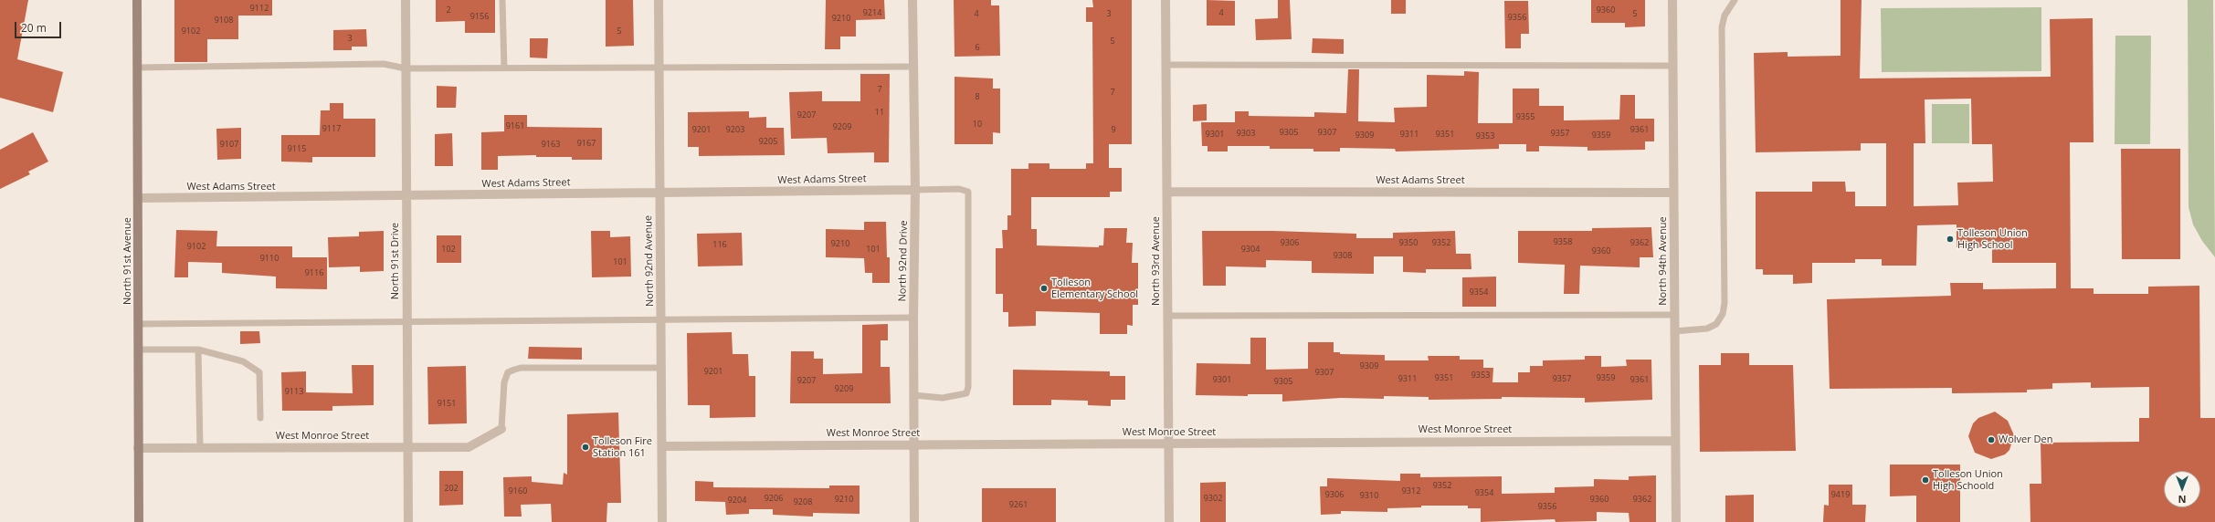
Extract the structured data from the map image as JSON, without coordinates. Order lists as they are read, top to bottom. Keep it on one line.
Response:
{"streets":{"main road":["North 91st Avenue"],"street":["West Adams Street","North 91st Drive","North 92nd Avenue","North 92nd Drive","North 93rd Avenue","North 94th Avenue","West Monroe Street"]},"crossings":[["West Adams Street","North 91st Avenue"],["West Adams Street","North 91st Drive"],["West Adams Street","North 92nd Avenue"],["West Adams Street","North 92nd Drive"],["West Adams Street","North 93rd Avenue"],["West Adams Street","North 94th Avenue"],["North 91st Avenue","West Monroe Street"],["North 91st Drive","West Monroe Street"],["North 92nd Avenue","West Monroe Street"],["North 92nd Drive","West Monroe Street"],["North 93rd Avenue","West Monroe Street"],["North 94th Avenue","West Monroe Street"]],"places":["Tolleson Union High School","Tolleson Elementary School","Wolver Den","Tolleson Fire Station 161","Tolleson Union High Schoold"],"house_numbers":["9112","2","9360","9214","4","4","3","5","9156","9356","9210","9108","9102","5","3","5","6","7","7","8","11","9207","9355","10","9161","9209","9117","9201","9203","9","9361","9305","9307","9303","9357","9301","9311","9351","9309","9359","9353","9205","9167","9107","9163","9115","9358","9306","9350","9352","9362","9210","116","9102","102","101","9304","9360","9308","9110","101","9116","9354","9309","9201","9307","9353","9351","9359","9311","9357","9301","9361","9207","9305","9209","9113","9151","9352","202","9160","9312","9354","9306","9419","9310","9206","9302","9210","9360","9362","9204","9208","9261","9356"],"scale_bar":"20 m","north":"bottom"}
